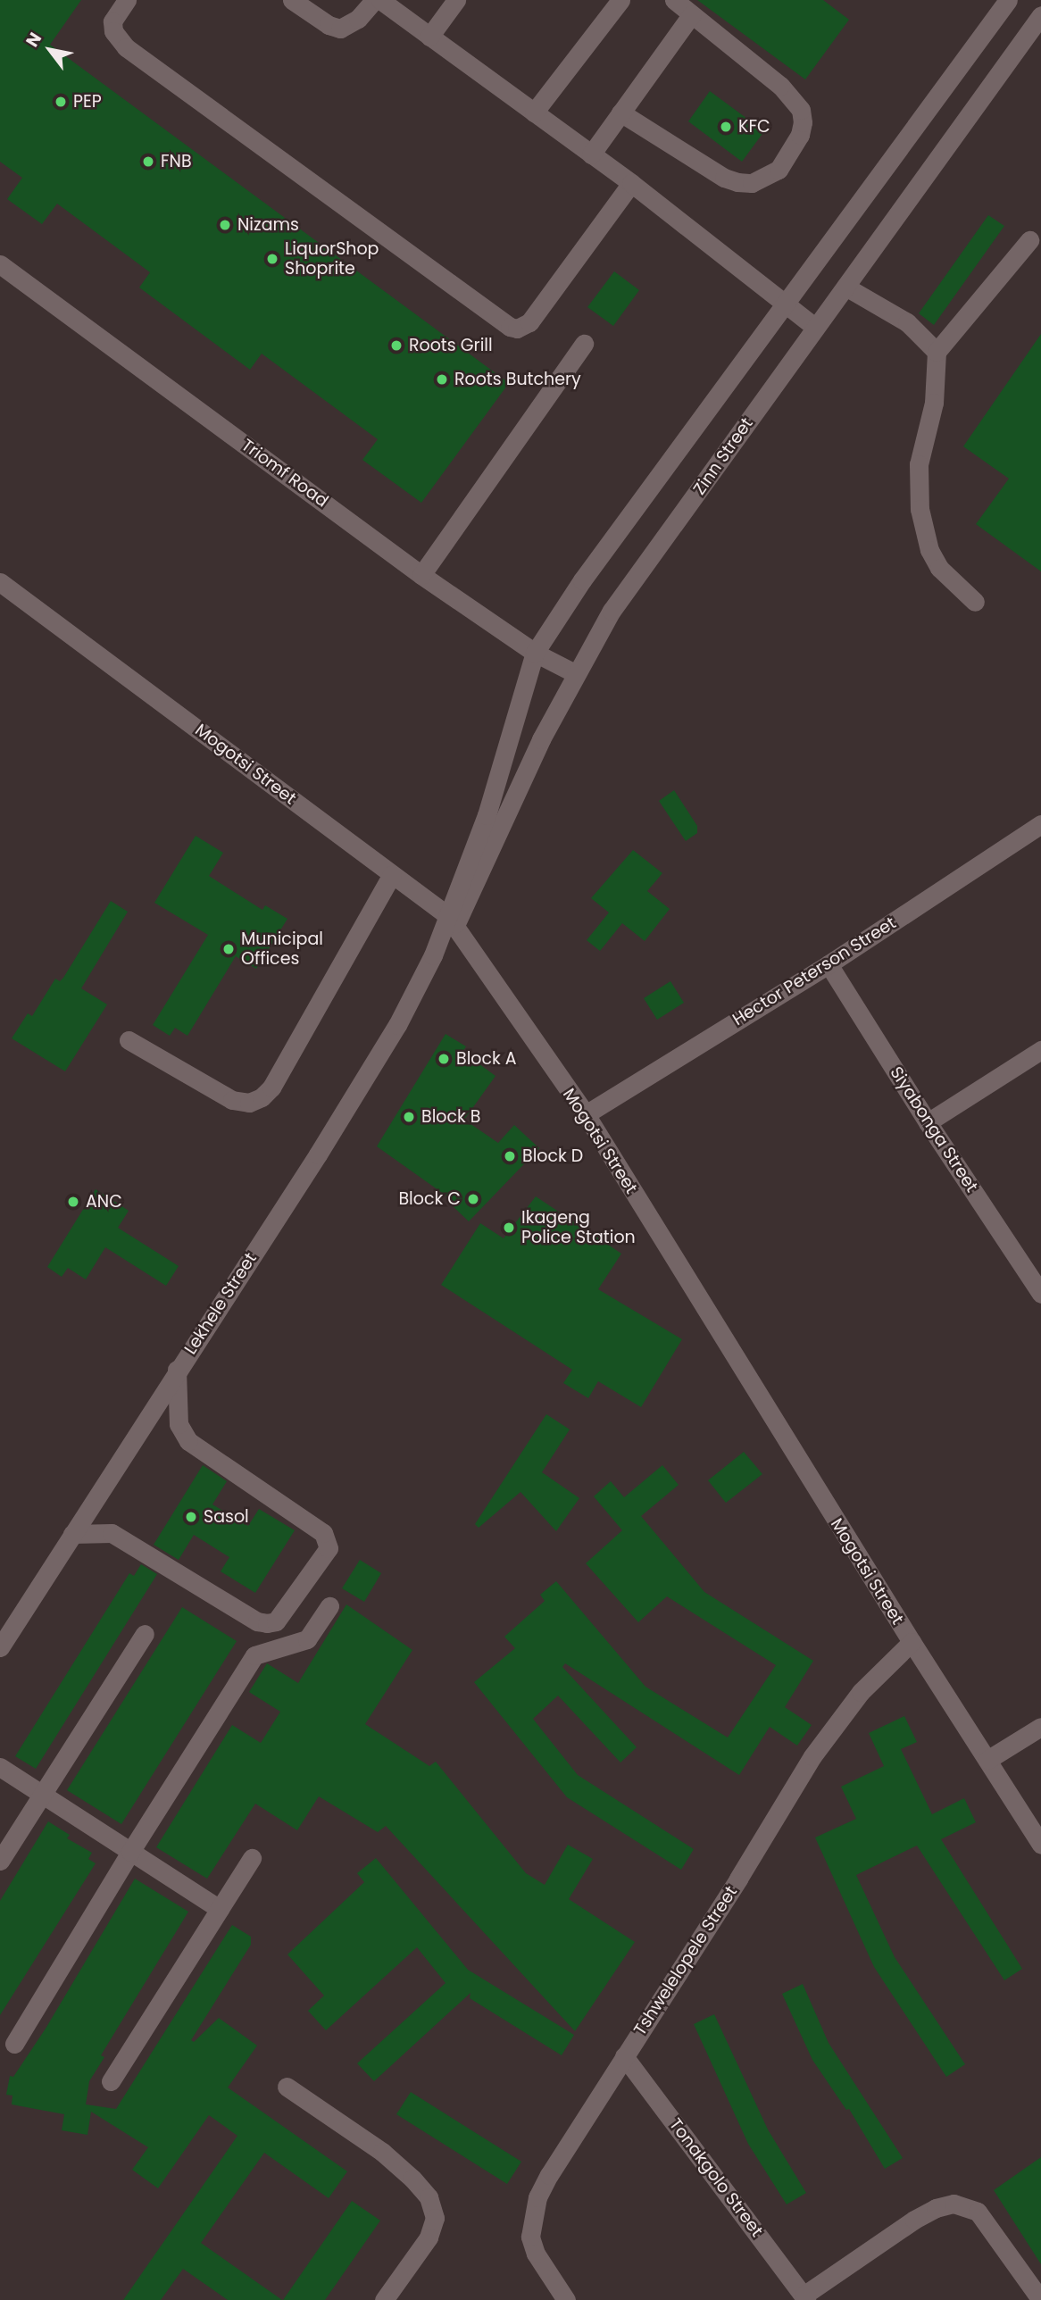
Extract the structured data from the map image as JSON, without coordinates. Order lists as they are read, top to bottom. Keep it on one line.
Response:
{"streets":{"street":["Zinn Street","Triomf Road","Mogotsi Street","Hector Peterson Street","Siyabonga Street","Lekhele Street","Tshwelelopele Street","Tonakgolo Street"]},"crossings":[["Zinn Street","Triomf Road"],["Zinn Street","Mogotsi Street"],["Zinn Street","Lekhele Street"],["Mogotsi Street","Hector Peterson Street"],["Mogotsi Street","Lekhele Street"],["Mogotsi Street","Tshwelelopele Street"],["Hector Peterson Street","Siyabonga Street"],["Tshwelelopele Street","Tonakgolo Street"]],"places":["PEP","KFC","FNB","Nizams","LiquorShop Shoprite","Roots Grill","Roots Butchery","Municipal Offices","Block A","Block B","Block D","Block C","ANC","Ikageng Police Station","Sasol"],"north":"top left"}
